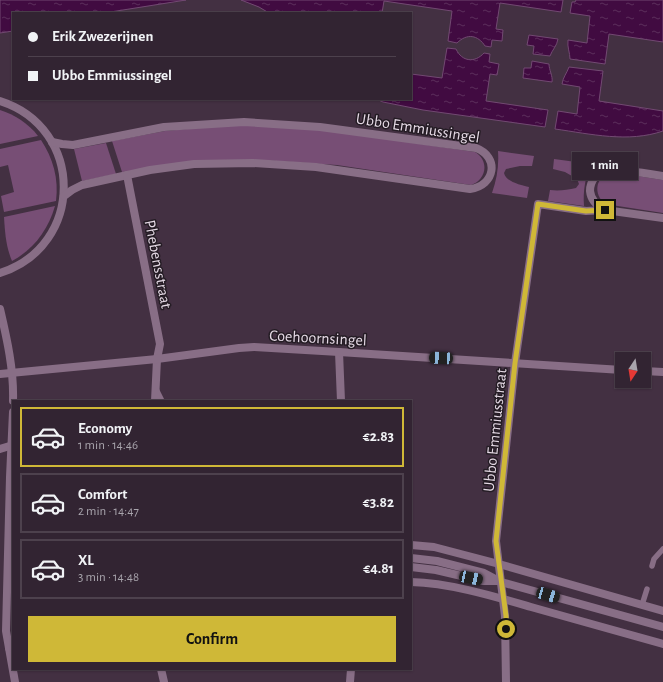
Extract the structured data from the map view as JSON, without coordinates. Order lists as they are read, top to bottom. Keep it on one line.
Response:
{"streets":{"street":["Ubbo Emmiussingel","Phebensstraat","Coehoornsingel","Ubbo Emmiusstraat"]},"crossings":[["Ubbo Emmiussingel","Phebensstraat"],["Phebensstraat","Coehoornsingel"],["Coehoornsingel","Ubbo Emmiusstraat"]],"north":"bottom","page":{"banner":["Erik Zwezerijnen","Ubbo Emmiussingel"],"bubble":"1 min","list":[{"name":"Economy","note":"1 min · 14:46","value":"€2.83"},{"name":"Comfort","note":"2 min · 14:47","value":"€3.82"},{"name":"XL","note":"3 min · 14:48","value":"€4.81"}],"buttons":"Confirm"}}
